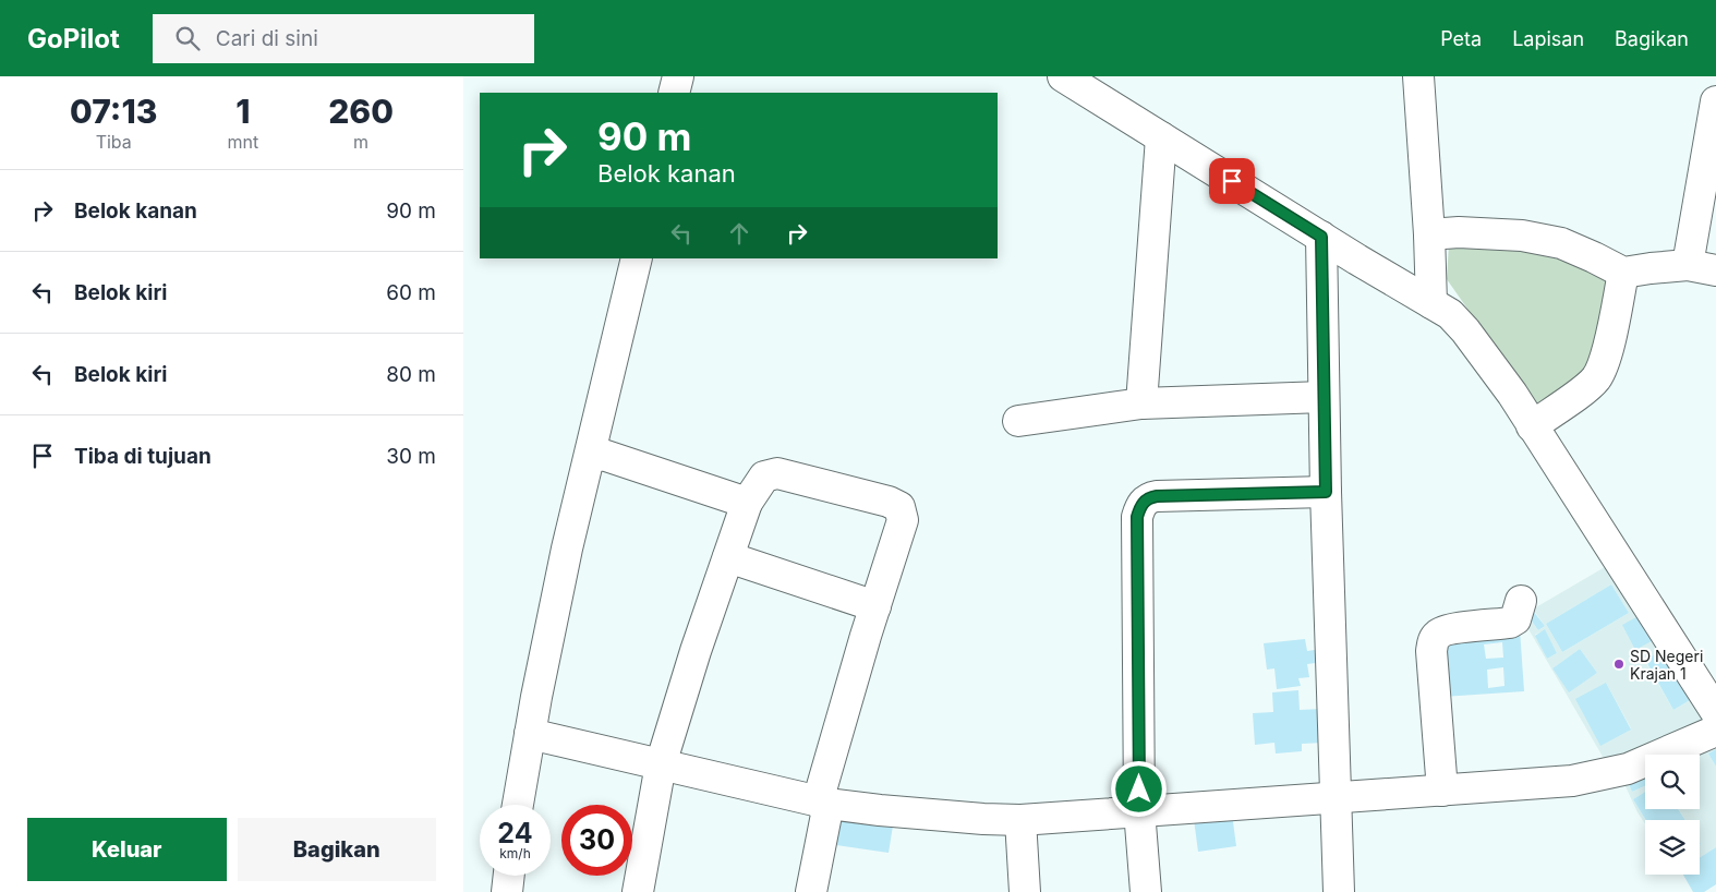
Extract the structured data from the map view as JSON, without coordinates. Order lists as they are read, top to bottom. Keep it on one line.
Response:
{"places":["SD Negeri Krajan 1"],"page":{"header":"GoPilot","search":"Cari di sini","nav":["Peta","Lapisan","Bagikan"],"eta":["07:13","Tiba","1","mnt","260","m"],"turn":["90 m","Belok kanan"],"list":[{"name":"Belok kanan","value":"90 m"},{"name":"Belok kiri","value":"60 m"},{"name":"Belok kiri","value":"80 m"},{"name":"Tiba di tujuan","value":"30 m"}],"speed":"24 km/h","limit":"30","buttons":["Keluar","Bagikan"]}}
